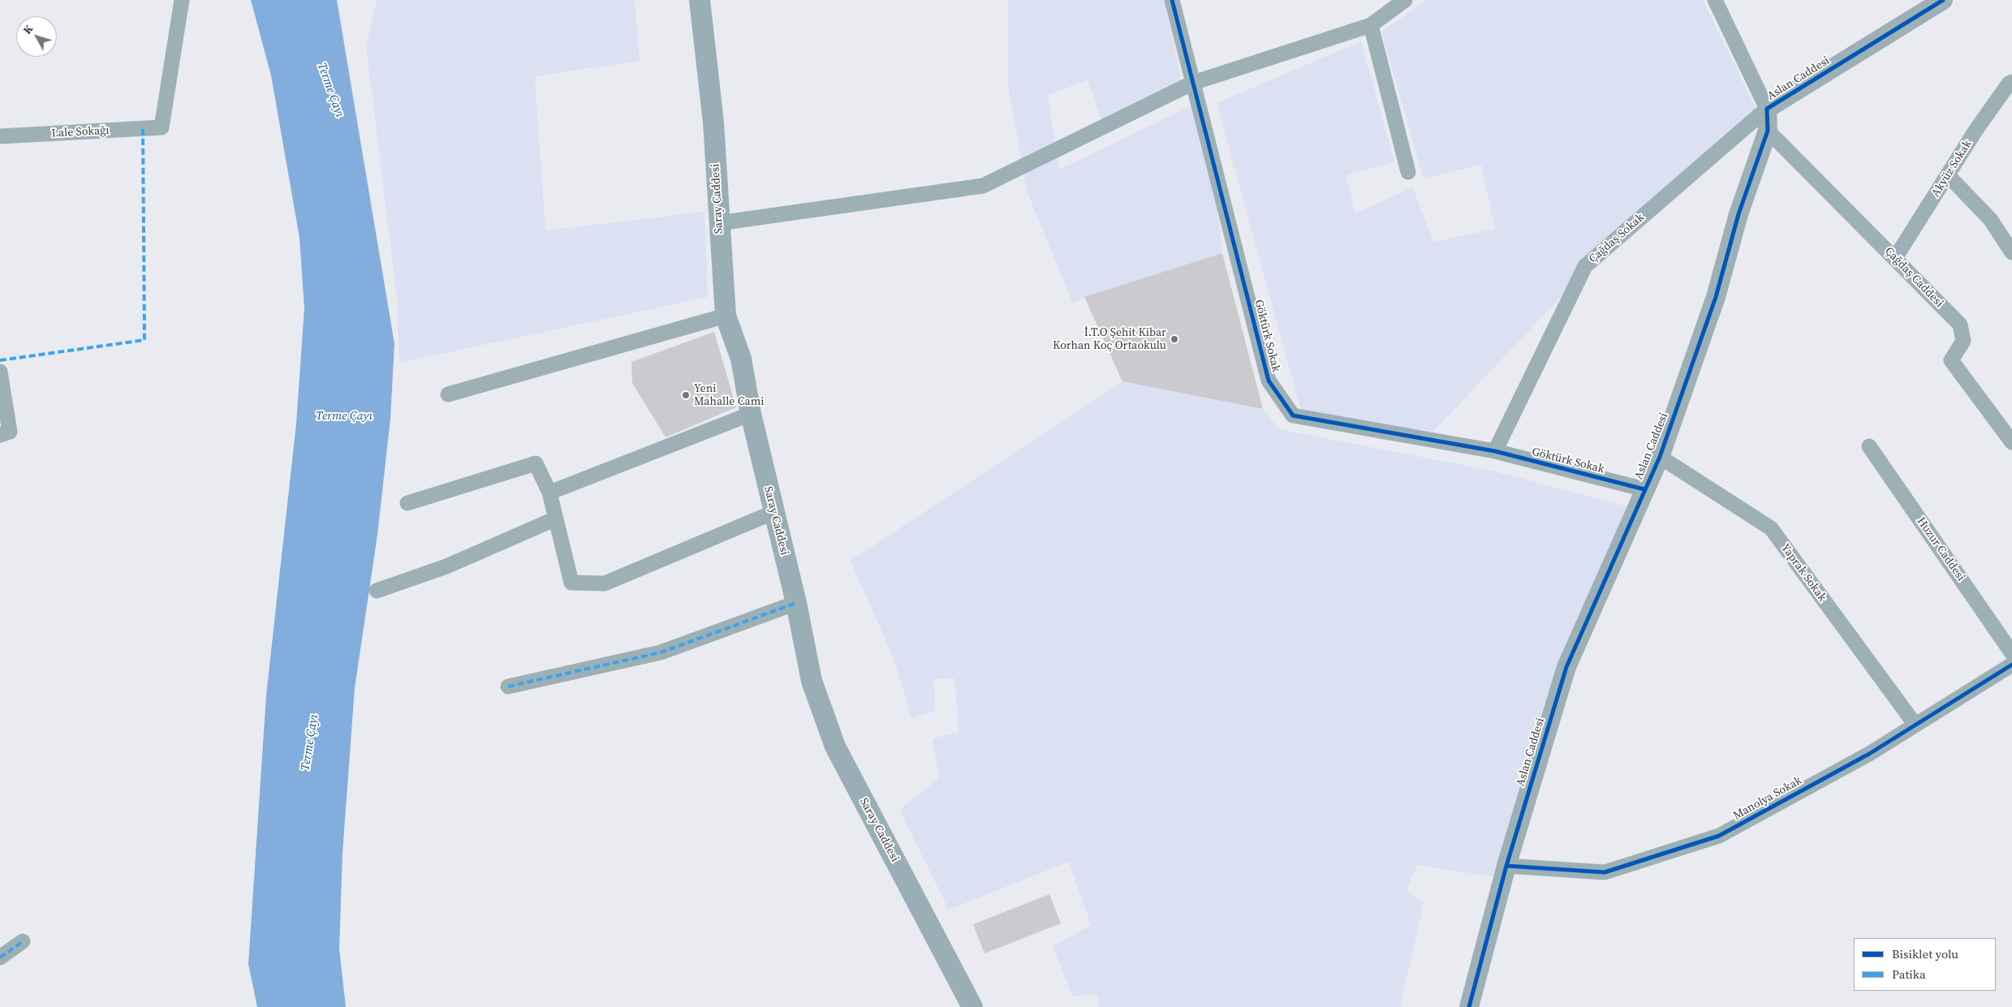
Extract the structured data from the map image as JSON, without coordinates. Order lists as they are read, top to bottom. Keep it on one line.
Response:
{"streets":{"main road":["Saray Caddesi"],"street":["Aslan Caddesi","Lale Sokağı","Akyüz Sokak","Çağdaş Sokak","Çağdaş Caddesi","Göktürk Sokak","Huzur Caddesi","Yaprak Sokak","Manolya Sokak"]},"crossings":[["Aslan Caddesi","Çağdaş Sokak"],["Aslan Caddesi","Çağdaş Caddesi"],["Aslan Caddesi","Göktürk Sokak"],["Aslan Caddesi","Yaprak Sokak"],["Aslan Caddesi","Manolya Sokak"],["Akyüz Sokak","Çağdaş Caddesi"],["Çağdaş Sokak","Göktürk Sokak"],["Yaprak Sokak","Manolya Sokak"]],"water":["Terme Çayı"],"places":["İ.T.O Şehit Kibar Korhan Koç Ortaokulu","Yeni Mahalle Cami"],"legend":["Bisiklet yolu","Patika"],"north":"top left"}
